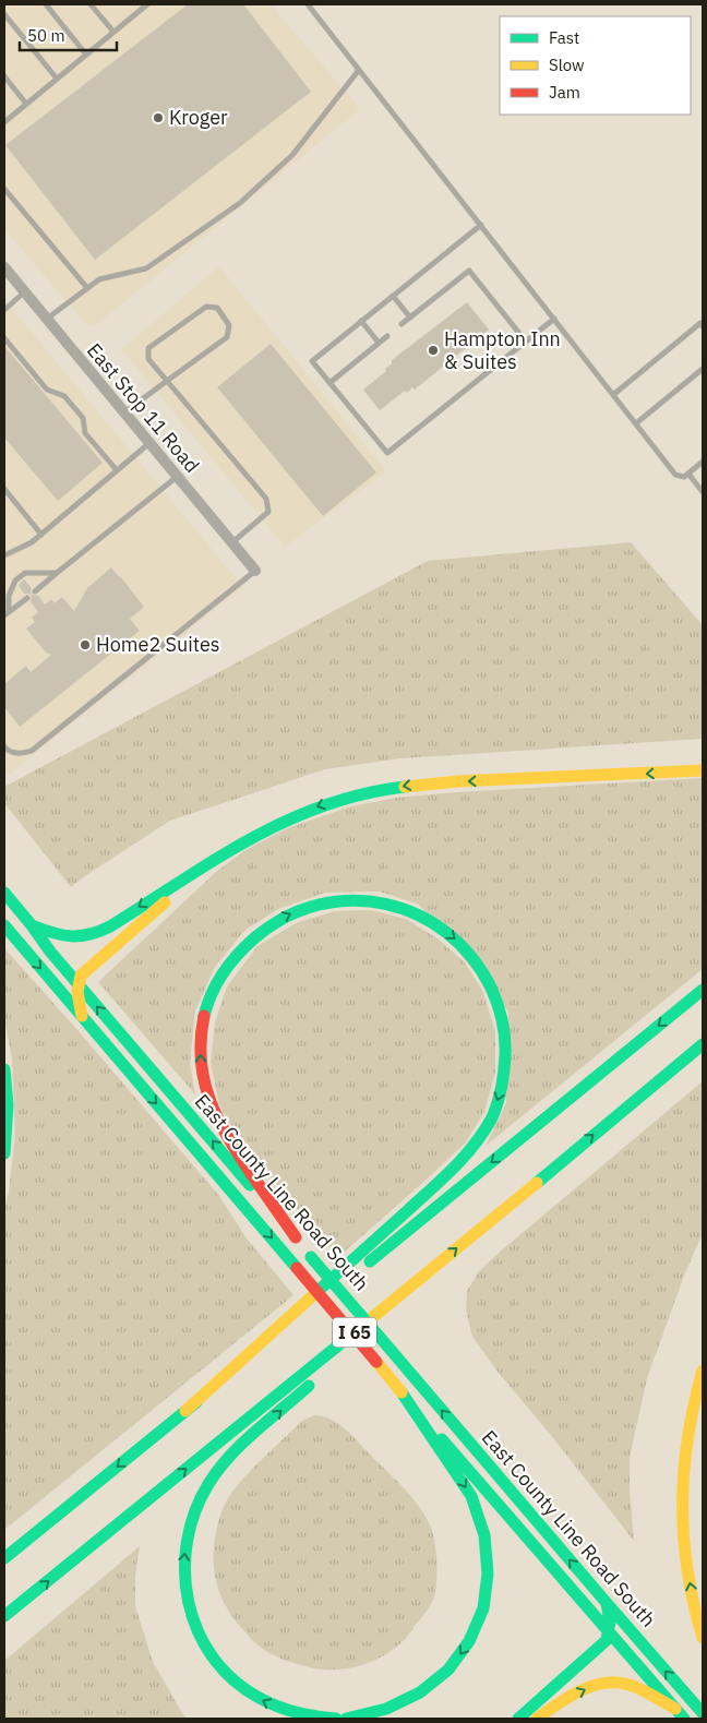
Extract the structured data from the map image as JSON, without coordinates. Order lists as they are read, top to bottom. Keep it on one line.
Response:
{"streets":{"main road":["East County Line Road South","I 65"],"street":["East Stop 11 Road"]},"places":["Kroger","Hampton Inn & Suites","Home2 Suites"],"legend":["Fast","Slow","Jam"],"scale_bar":"50 m"}
